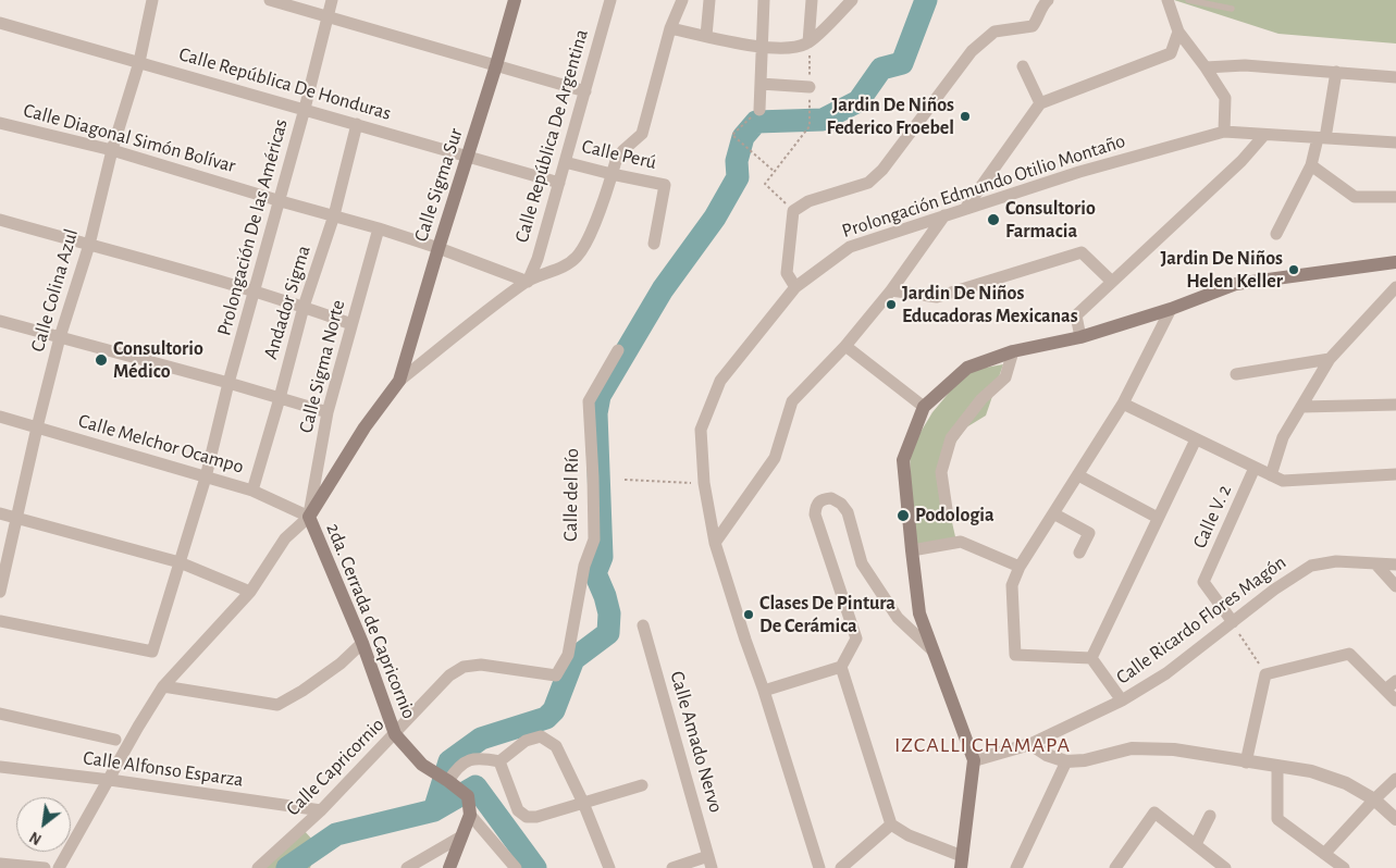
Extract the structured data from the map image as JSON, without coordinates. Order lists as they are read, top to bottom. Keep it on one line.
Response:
{"streets":{"main road":["Calle Sigma Sur","2da. Cerrada de Capricornio"],"street":["Calle República De Honduras","Calle República De Argentina","Calle Diagonal Simón Bolívar","Calle Perú","Prolongación Edmundo Otilio Montaño","Prolongación De las Américas","Calle Colina Azul","Andador Sigma","Calle Sigma Norte","Calle Melchor Ocampo","Calle del Río","Calle V. 2","Calle Ricardo Flores Magón","Calle Amado Nervo","Calle Capricornio","Calle Alfonso Esparza"]},"crossings":[["Calle República De Honduras","Calle República De Argentina"],["Calle República De Honduras","Calle Sigma Sur"],["Calle República De Honduras","Prolongación De las Américas"],["Calle República De Honduras","Calle Colina Azul"],["Calle República De Honduras","Andador Sigma"],["Calle República De Argentina","Calle Diagonal Simón Bolívar"],["Calle República De Argentina","Calle Perú"],["Calle Diagonal Simón Bolívar","Calle Sigma Sur"],["Calle Diagonal Simón Bolívar","Prolongación De las Américas"],["Calle Diagonal Simón Bolívar","Calle Colina Azul"],["Calle Diagonal Simón Bolívar","Andador Sigma"],["Calle Diagonal Simón Bolívar","Calle Sigma Norte"],["Prolongación De las Américas","Calle Melchor Ocampo"],["Calle Colina Azul","Calle Melchor Ocampo"],["Andador Sigma","Calle Melchor Ocampo"],["Calle Sigma Norte","Calle Melchor Ocampo"],["Calle Sigma Norte","2da. Cerrada de Capricornio"],["Calle Melchor Ocampo","2da. Cerrada de Capricornio"],["Calle del Río","Calle Capricornio"],["Calle V. 2","Calle Ricardo Flores Magón"],["2da. Cerrada de Capricornio","Calle Capricornio"],["Calle Capricornio","Calle Alfonso Esparza"]],"districts":["IZCALLI CHAMAPA"],"places":["Jardin De Niños Federico Froebel","Consultorio Farmacia","Jardin De Niños Helen Keller","Jardin De Niños Educadoras Mexicanas","Consultorio Médico","Podologia","Clases De Pintura De Cerámica"],"north":"bottom left"}
